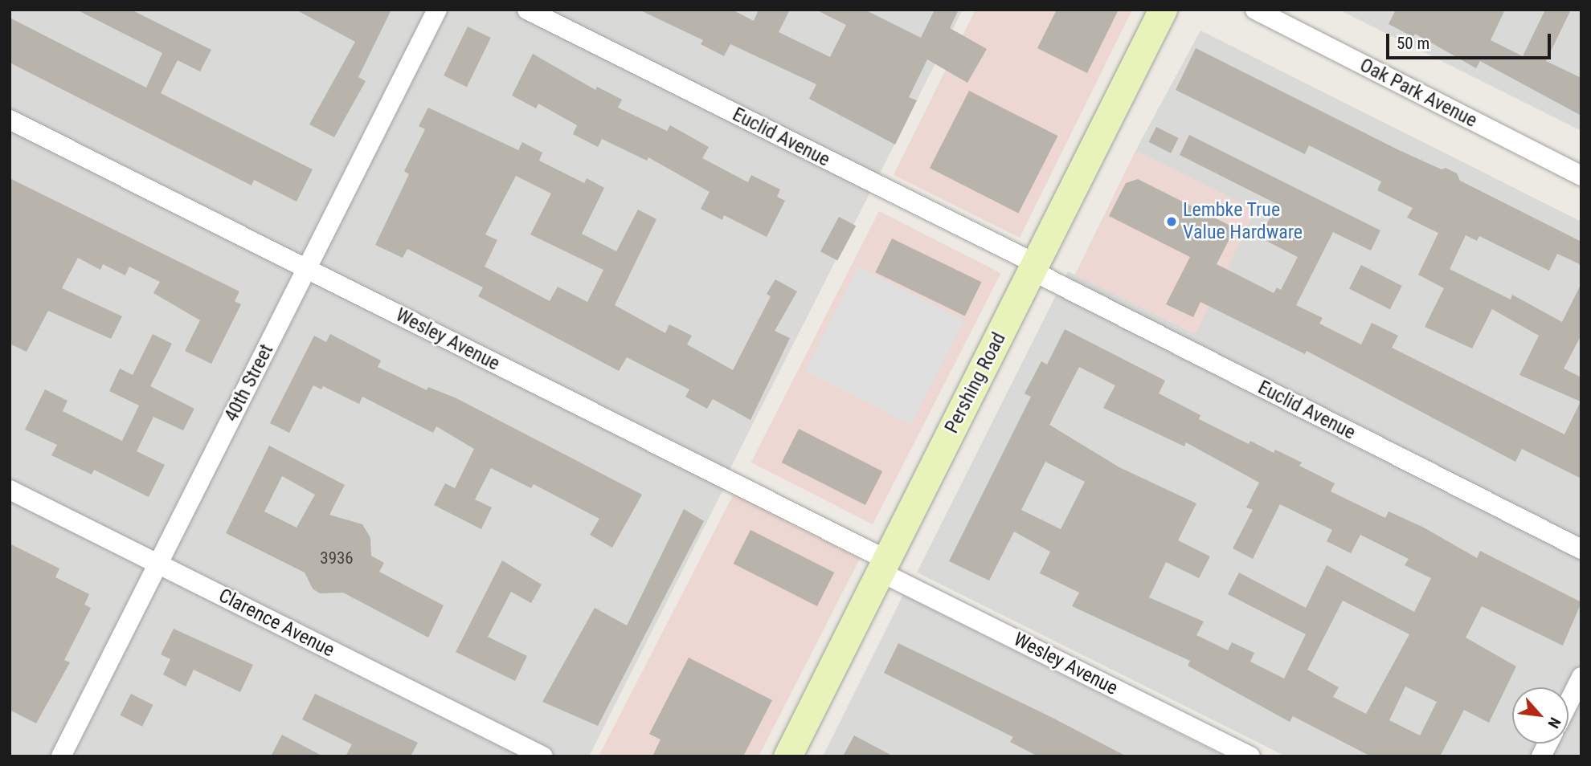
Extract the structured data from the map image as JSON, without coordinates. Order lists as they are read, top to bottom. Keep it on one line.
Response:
{"streets":{"main road":["Pershing Road"],"street":["Oak Park Avenue","Euclid Avenue","Wesley Avenue","40th Street","Clarence Avenue"]},"crossings":[["Euclid Avenue","Pershing Road"],["Wesley Avenue","40th Street"],["Wesley Avenue","Pershing Road"],["40th Street","Clarence Avenue"]],"places":["Lembke True Value Hardware"],"house_numbers":["3936"],"scale_bar":"50 m","north":"bottom right"}
